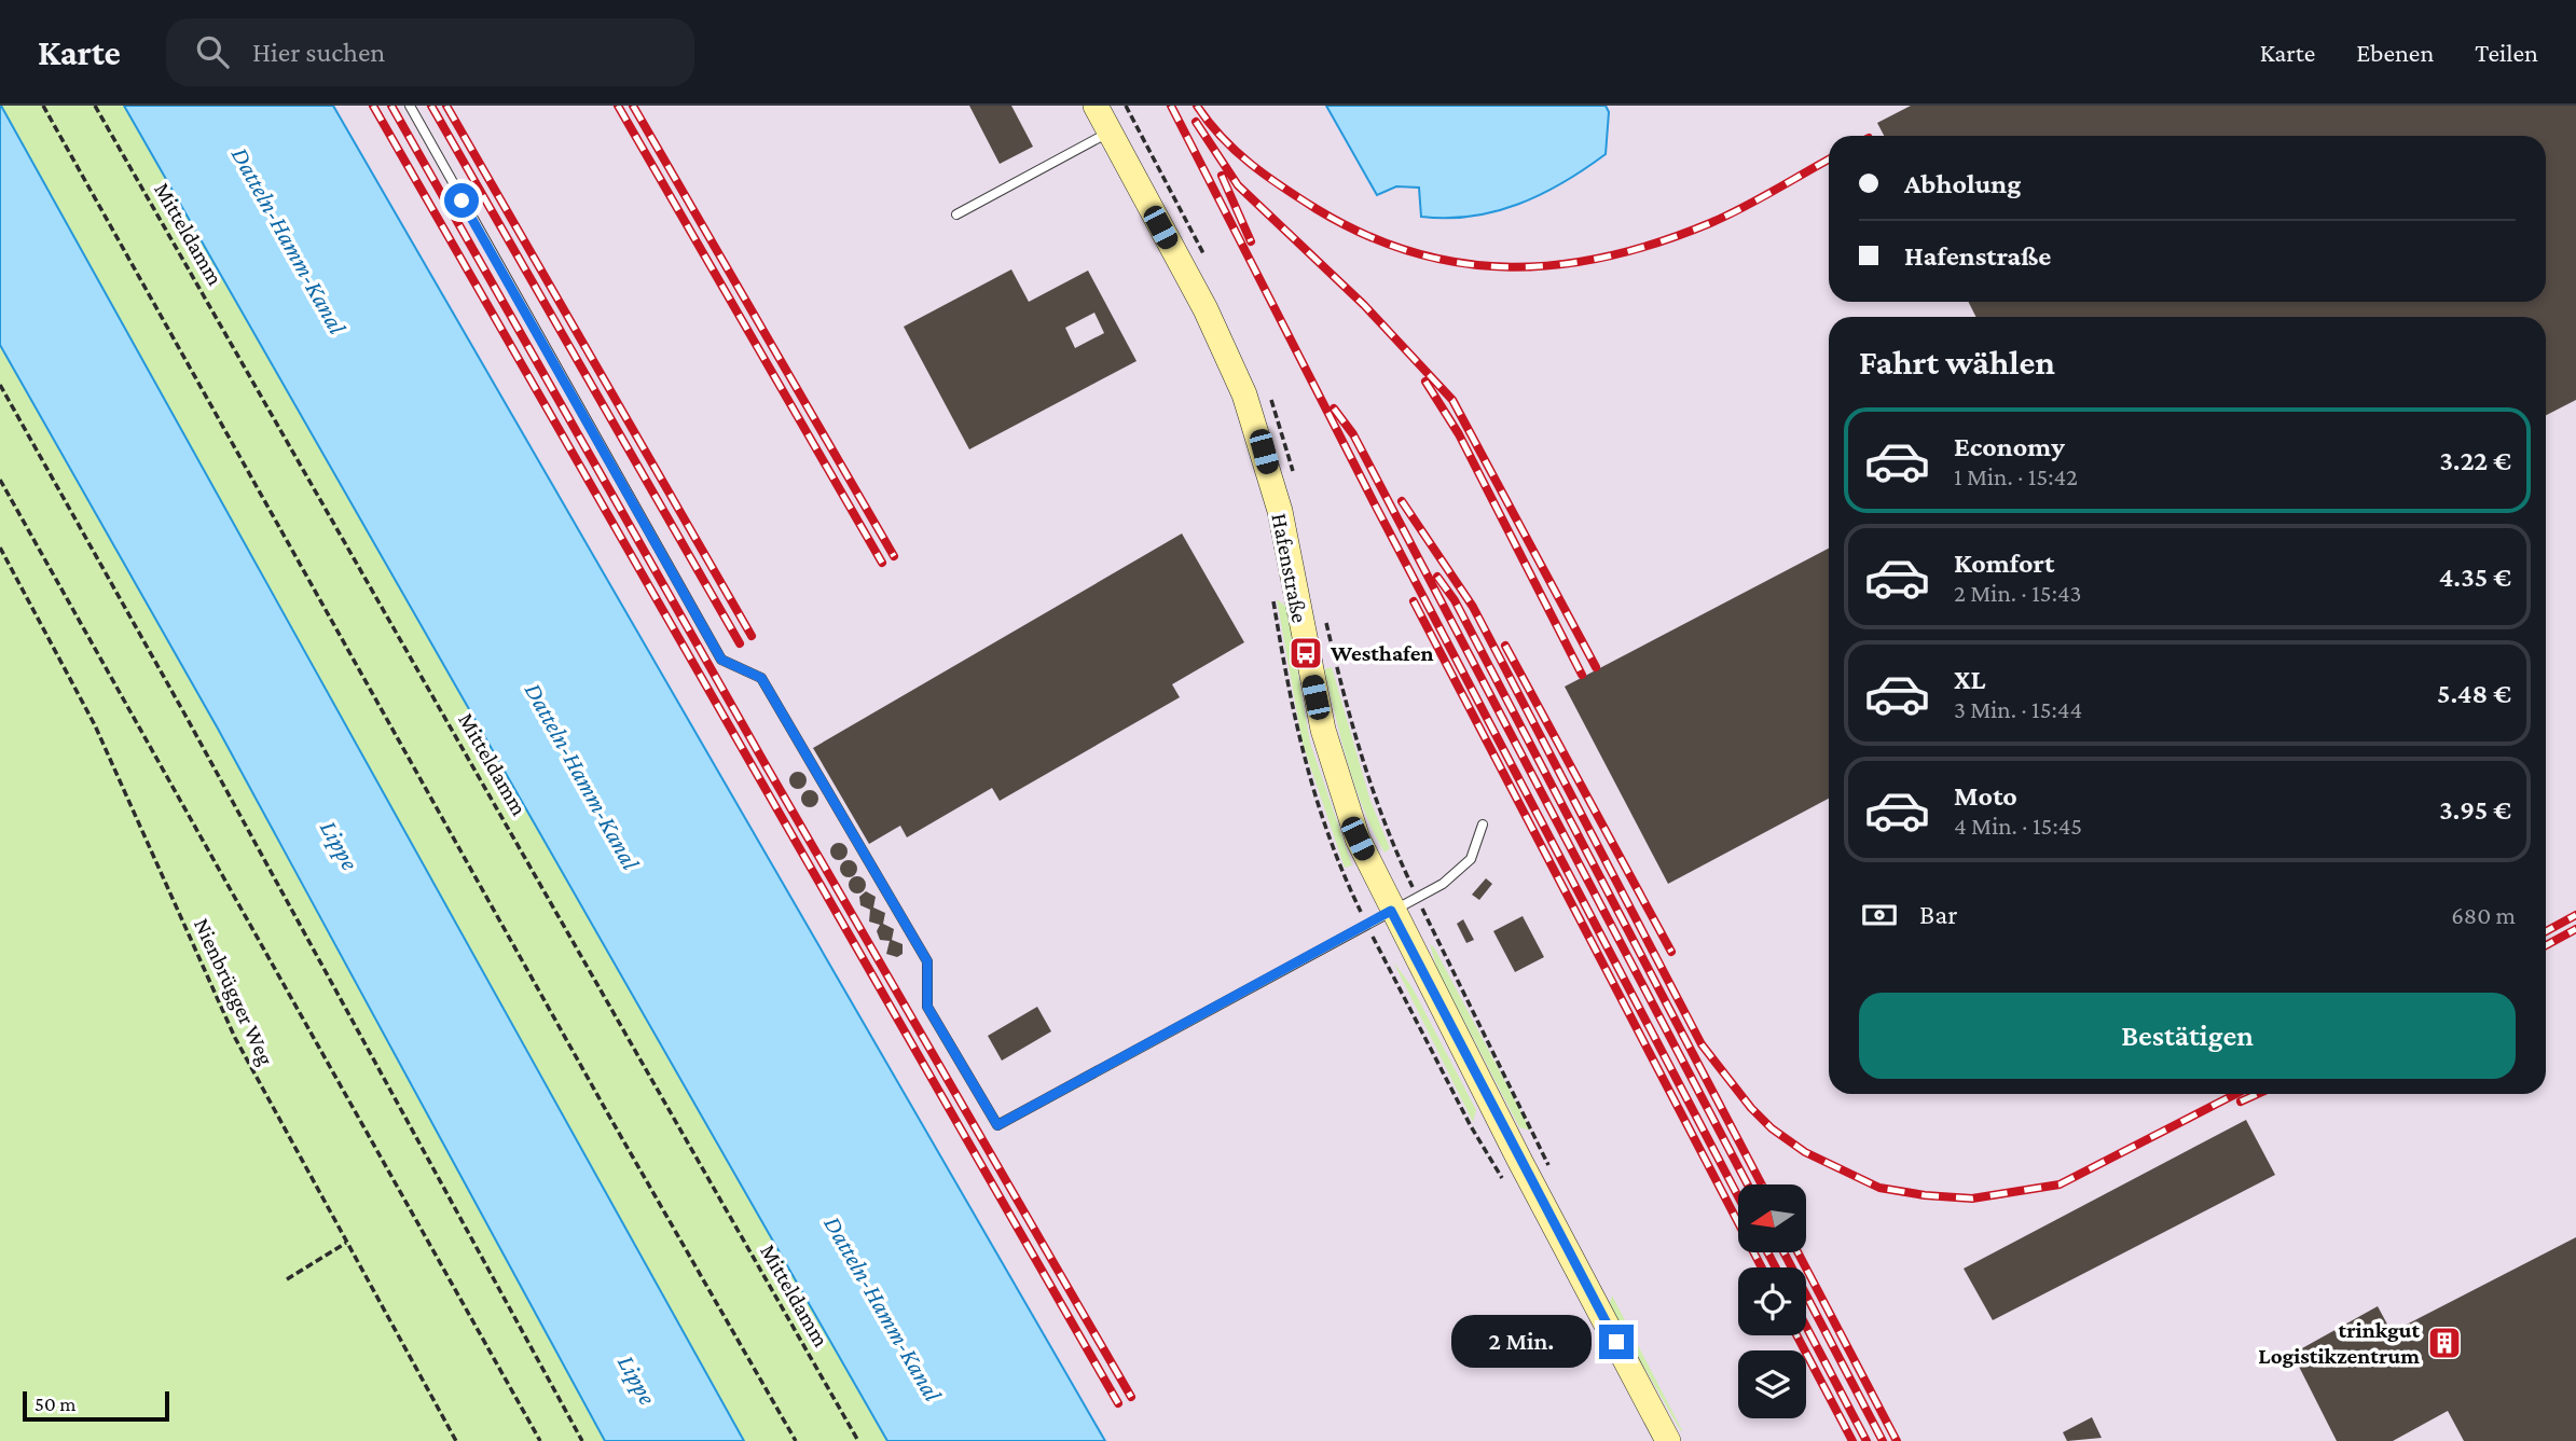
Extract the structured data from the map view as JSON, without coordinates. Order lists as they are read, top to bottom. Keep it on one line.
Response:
{"streets":{"street":["Hafenstraße"],"path":["Mitteldamm","Nienbrügger Weg"]},"water":["Datteln-Hamm-Kanal","Lippe"],"places":{"bus stop":["Westhafen"],"building":["trinkgut Logistikzentrum"]},"scale_bar":"50 m","north":"left","page":{"header":"Karte","search":"Hier suchen","nav":["Karte","Ebenen","Teilen"],"banner":["Abholung","Hafenstraße"],"heading":"Fahrt wählen","list":[{"name":"Economy","note":"1 Min. · 15:42","value":"3.22 €"},{"name":"Komfort","note":"2 Min. · 15:43","value":"4.35 €"},{"name":"XL","note":"3 Min. · 15:44","value":"5.48 €"},{"name":"Moto","note":"4 Min. · 15:45","value":"3.95 €"}],"pay":["Bar","680 m"],"buttons":"Bestätigen","bubble":"2 Min.","scale":"50 m"}}
